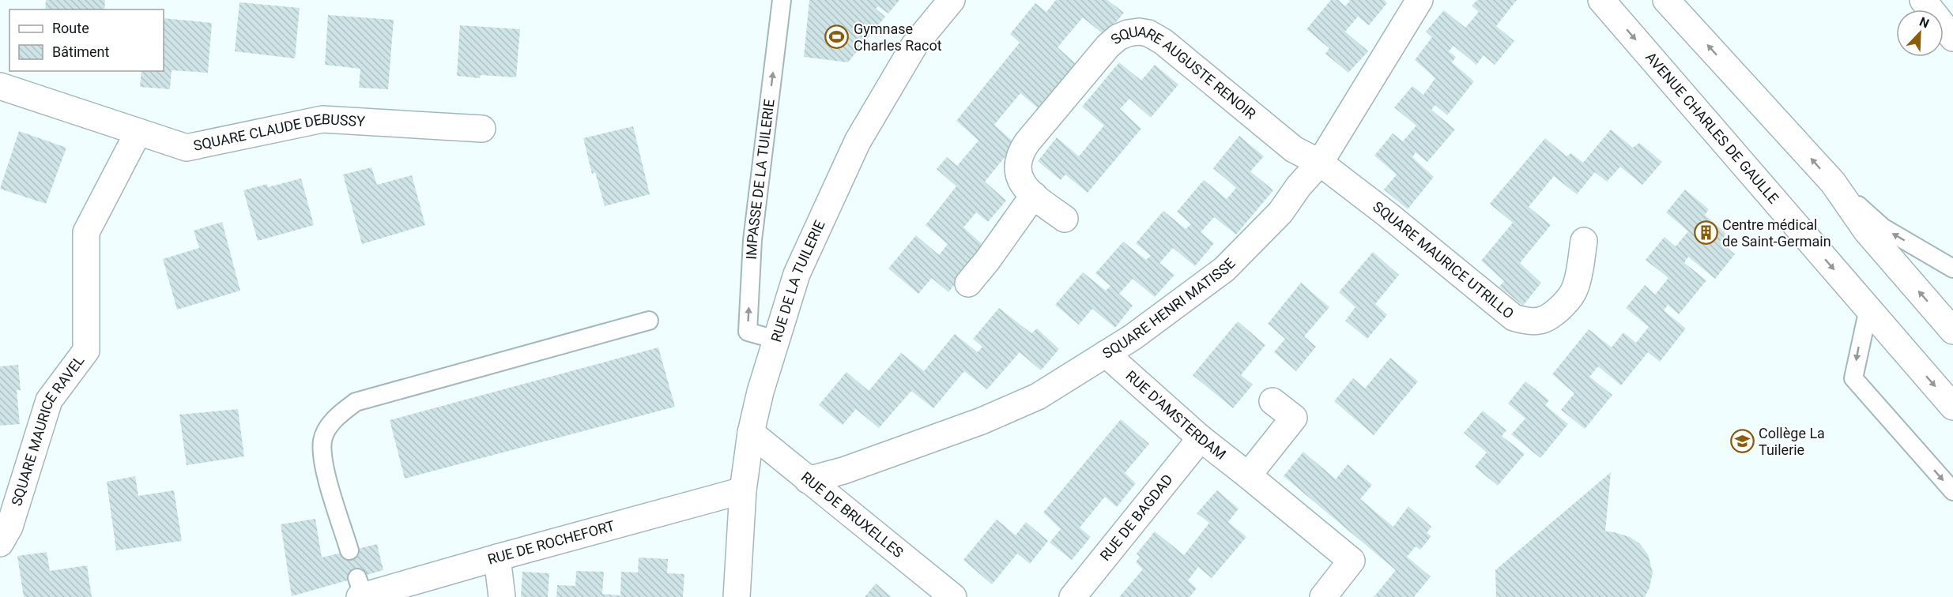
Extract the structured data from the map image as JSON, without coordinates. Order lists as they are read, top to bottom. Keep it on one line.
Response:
{"streets":{"street":["SQUARE AUGUSTE RENOIR","AVENUE CHARLES DE GAULLE","SQUARE CLAUDE DEBUSSY","SQUARE MAURICE UTRILLO","RUE DE LA TUILERIE","SQUARE HENRI MATISSE","RUE D'AMSTERDAM","SQUARE MAURICE RAVEL","RUE DE BRUXELLES","RUE DE BAGDAD","RUE DE ROCHEFORT"],"lane":["IMPASSE DE LA TUILERIE"]},"crossings":[["SQUARE AUGUSTE RENOIR","SQUARE MAURICE UTRILLO"],["SQUARE AUGUSTE RENOIR","SQUARE HENRI MATISSE"],["SQUARE CLAUDE DEBUSSY","SQUARE MAURICE RAVEL"],["IMPASSE DE LA TUILERIE","RUE DE LA TUILERIE"],["SQUARE MAURICE UTRILLO","SQUARE HENRI MATISSE"],["RUE DE LA TUILERIE","RUE DE BRUXELLES"],["RUE DE LA TUILERIE","RUE DE ROCHEFORT"],["SQUARE HENRI MATISSE","RUE D'AMSTERDAM"],["SQUARE HENRI MATISSE","RUE DE BRUXELLES"],["RUE D'AMSTERDAM","RUE DE BAGDAD"]],"one_way":["IMPASSE DE LA TUILERIE"],"places":{"sports":["Gymnase Charles Racot"],"building":["Centre médical de Saint-Germain"],"school or university":["Collège La Tuilerie"]},"legend":["Route","Bâtiment"],"north":"top right"}
